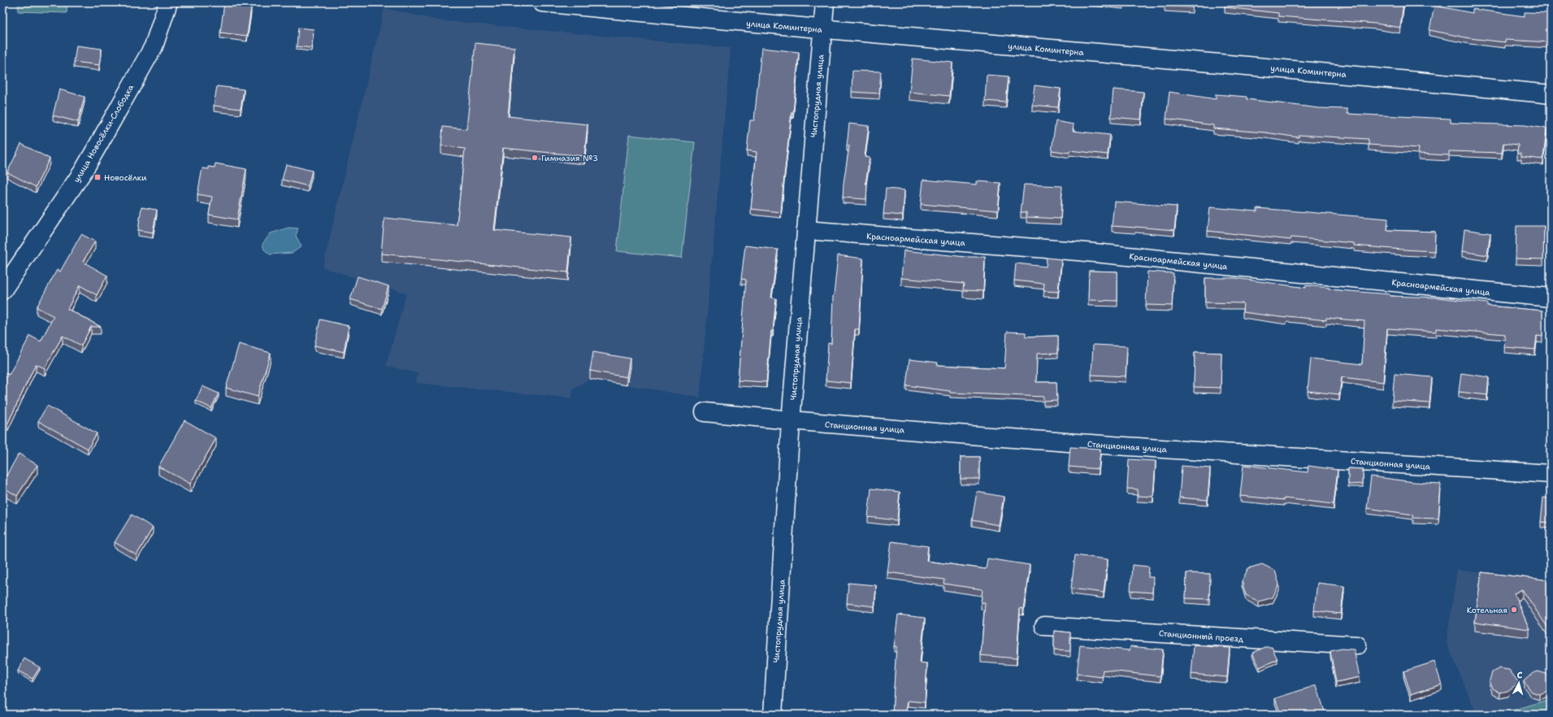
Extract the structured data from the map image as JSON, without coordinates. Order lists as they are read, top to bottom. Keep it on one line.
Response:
{"streets":{"street":["улица Коминтерна","Чистопрудная улица","улица Новосёлки-Слободка","Красноармейская улица","Станционная улица","Станционный проезд"]},"crossings":[["улица Коминтерна","Чистопрудная улица"],["Чистопрудная улица","Красноармейская улица"],["Чистопрудная улица","Станционная улица"]],"places":{"other":["Гимназия №3","Котельная"],"transit":["Новосёлки"]},"north":"top"}
